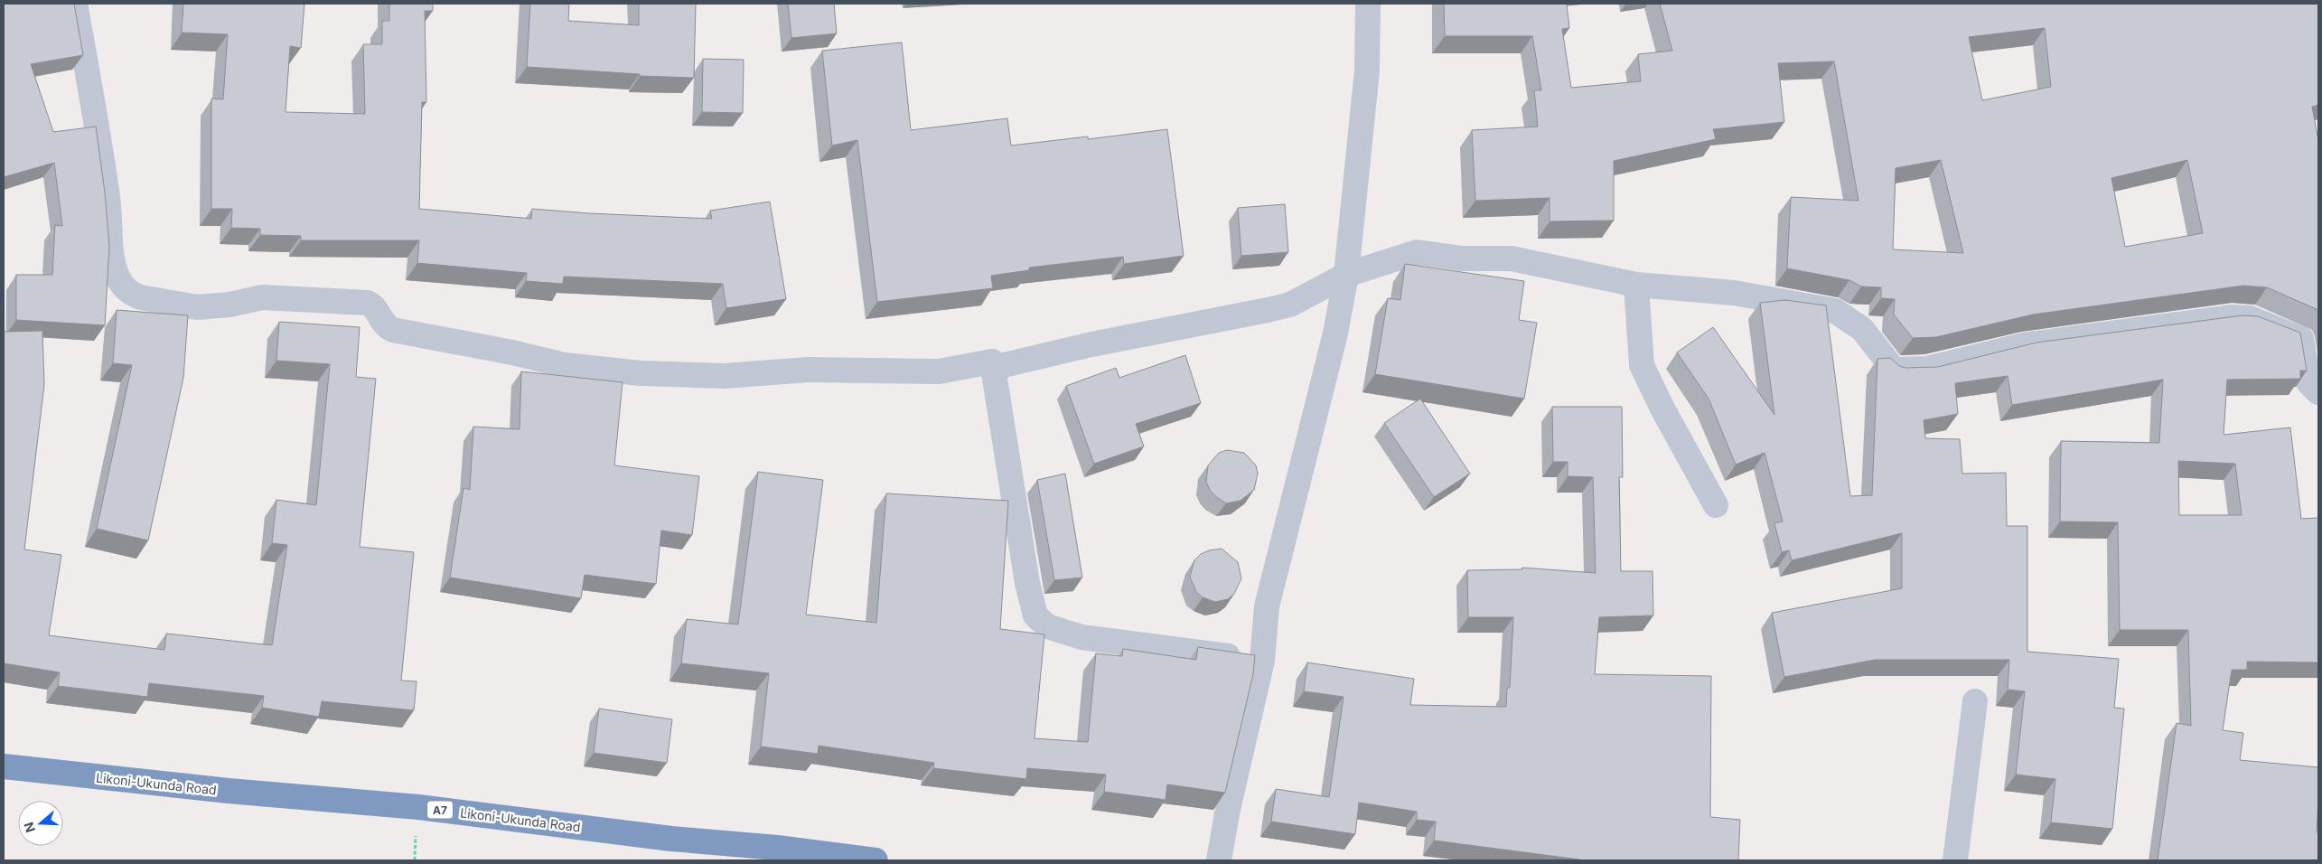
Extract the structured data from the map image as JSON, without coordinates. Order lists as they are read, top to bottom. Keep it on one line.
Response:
{"streets":{"highway":["Likoni-Ukunda Road","A7"]},"north":"left"}
